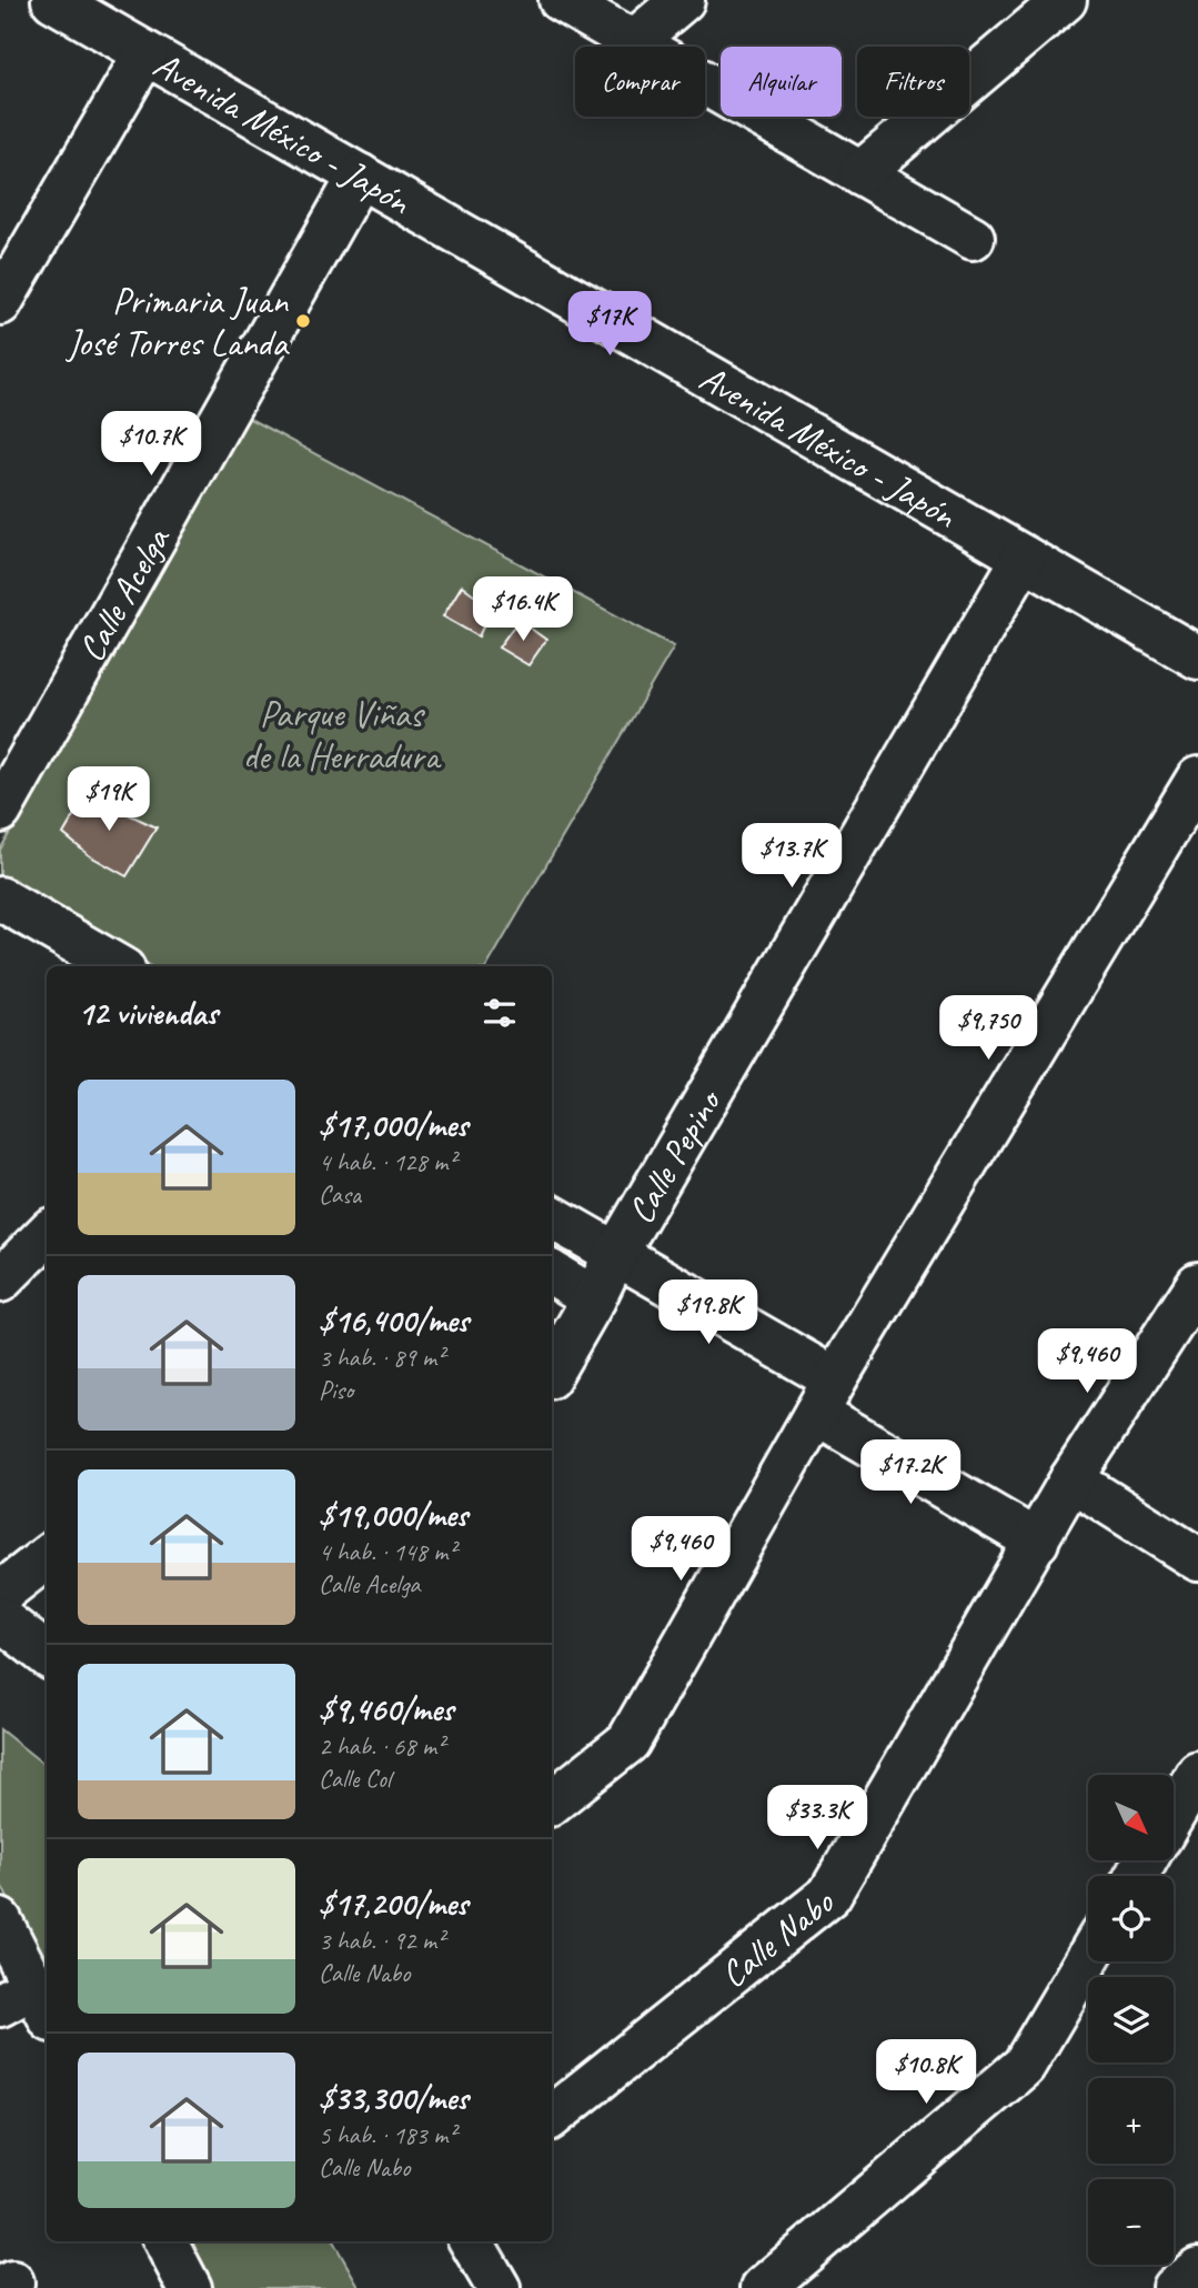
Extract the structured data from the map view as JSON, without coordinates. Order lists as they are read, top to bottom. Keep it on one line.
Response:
{"streets":{"street":["Avenida México - Japón","Calle Acelga","Calle Pepino","Calle Nabo"]},"crossings":[["Avenida México - Japón","Calle Acelga"],["Avenida México - Japón","Calle Pepino"],["Calle Pepino","Calle Nabo"]],"parks":["Parque Viñas de la Herradura"],"places":["Primaria Juan José Torres Landa"],"north":"bottom right","page":{"chip":["Comprar","Alquilar","Filtros"],"price":["$17K","$10.7K","$16.4K","$19K","$13.7K","$9,750","$19.8K","$9,460","$17.2K","$9,460","$33.3K","$10.8K"],"heading":"12 viviendas","list":[{"name":"$17,000/mes","note":"4 hab. · 128 m² · Casa"},{"name":"$16,400/mes","note":"3 hab. · 89 m² · Piso"},{"name":"$19,000/mes","note":"4 hab. · 148 m² · Calle Acelga"},{"name":"$9,460/mes","note":"2 hab. · 68 m² · Calle Col"},{"name":"$17,200/mes","note":"3 hab. · 92 m² · Calle Nabo"},{"name":"$33,300/mes","note":"5 hab. · 183 m² · Calle Nabo"}],"map_buttons":["+","−"]}}
